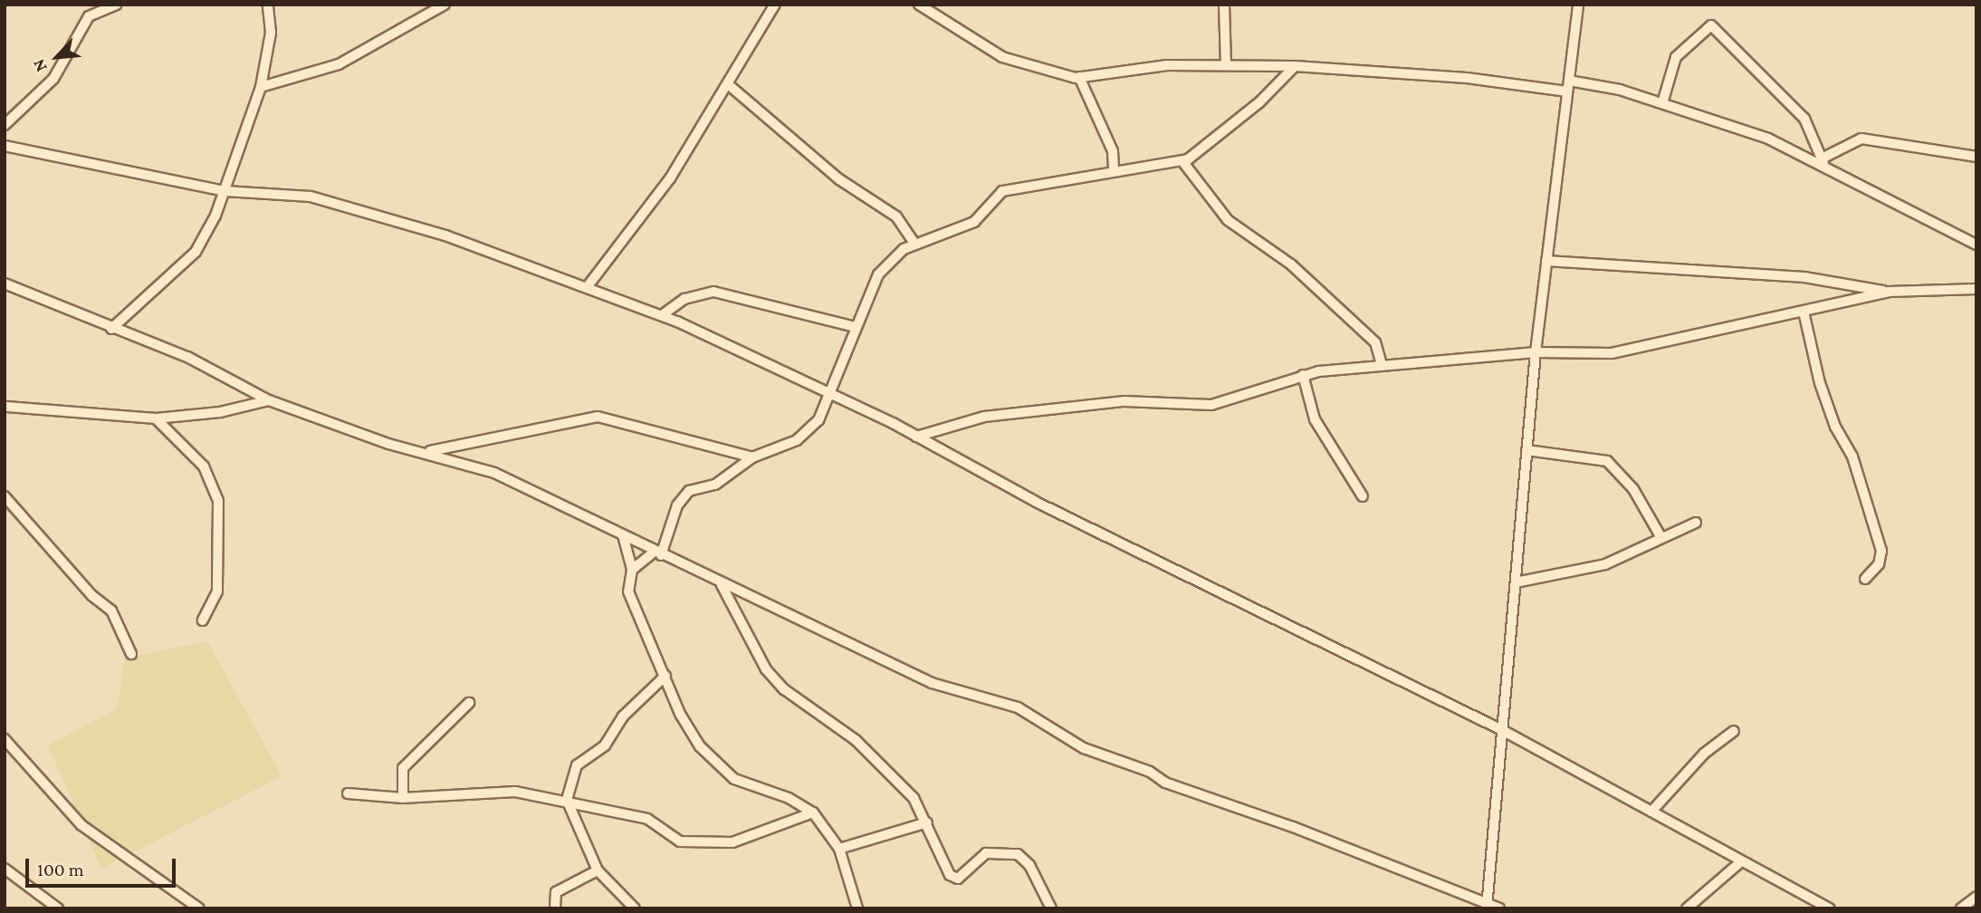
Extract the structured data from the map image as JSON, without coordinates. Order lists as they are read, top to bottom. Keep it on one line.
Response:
{"scale_bar":"100 m","north":"bottom left"}
